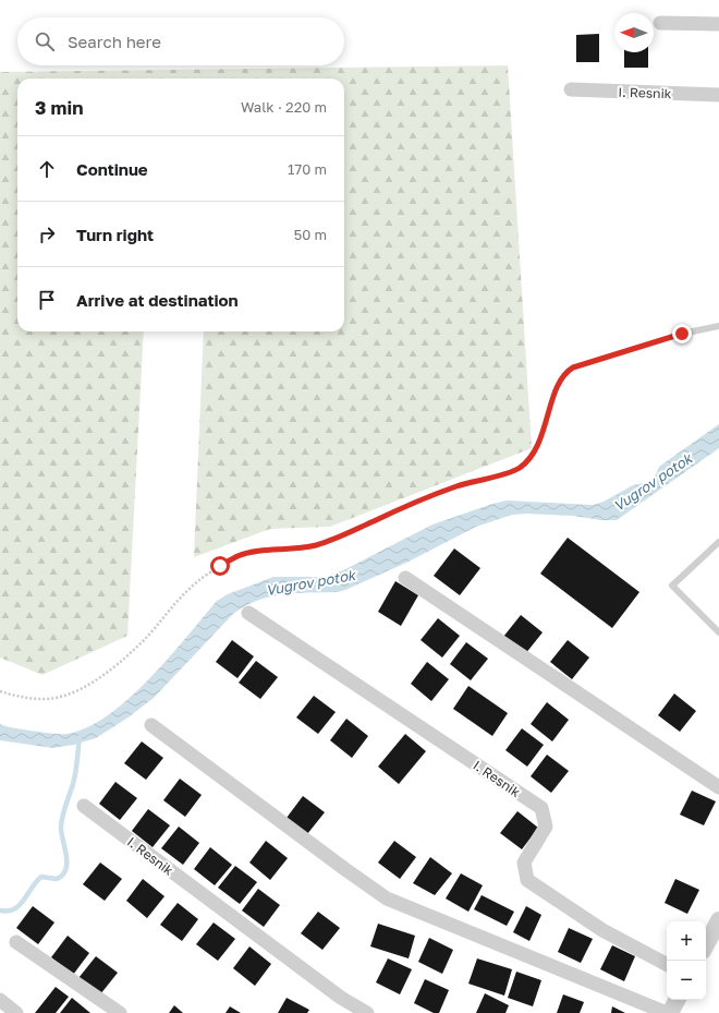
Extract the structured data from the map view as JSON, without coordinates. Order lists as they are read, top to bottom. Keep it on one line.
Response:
{"streets":{"street":["I. Resnik"]},"water":["Vugrov potok"],"north":"left","page":{"search":"Search here","heading":["3 min","Walk · 220 m"],"list":[["Continue","170 m"],["Turn right","50 m"],"Arrive at destination"],"map_buttons":["+","−"]}}
